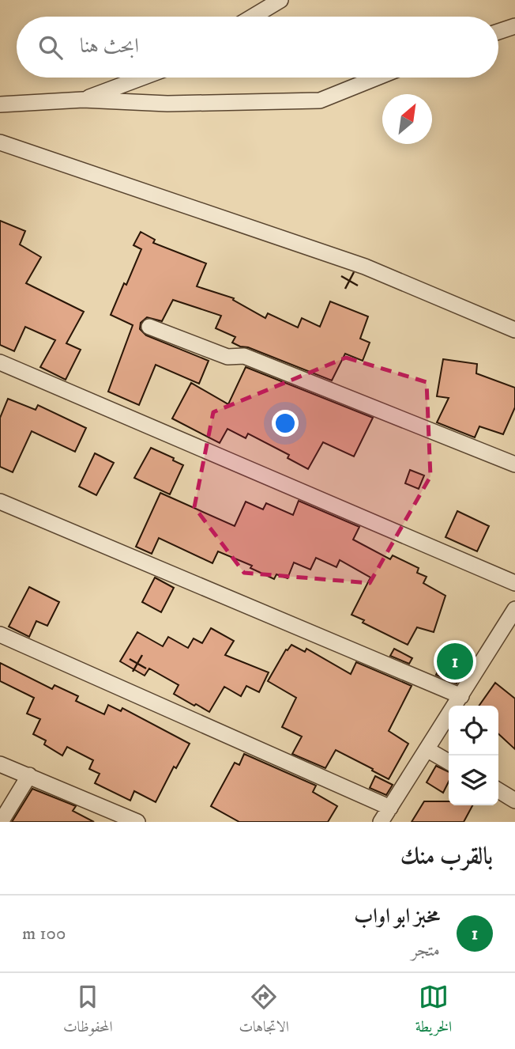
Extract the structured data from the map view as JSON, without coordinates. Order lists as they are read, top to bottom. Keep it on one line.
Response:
{"north":"top right","page":{"search":"ابحث هنا","pins":"1","heading":"بالقرب منك","list":[{"mark":"1","name":"مخبز ابو اواب","note":"متجر","value":"100 m"}],"nav":["الخريطة","الاتجاهات","المحفوظات"]}}
